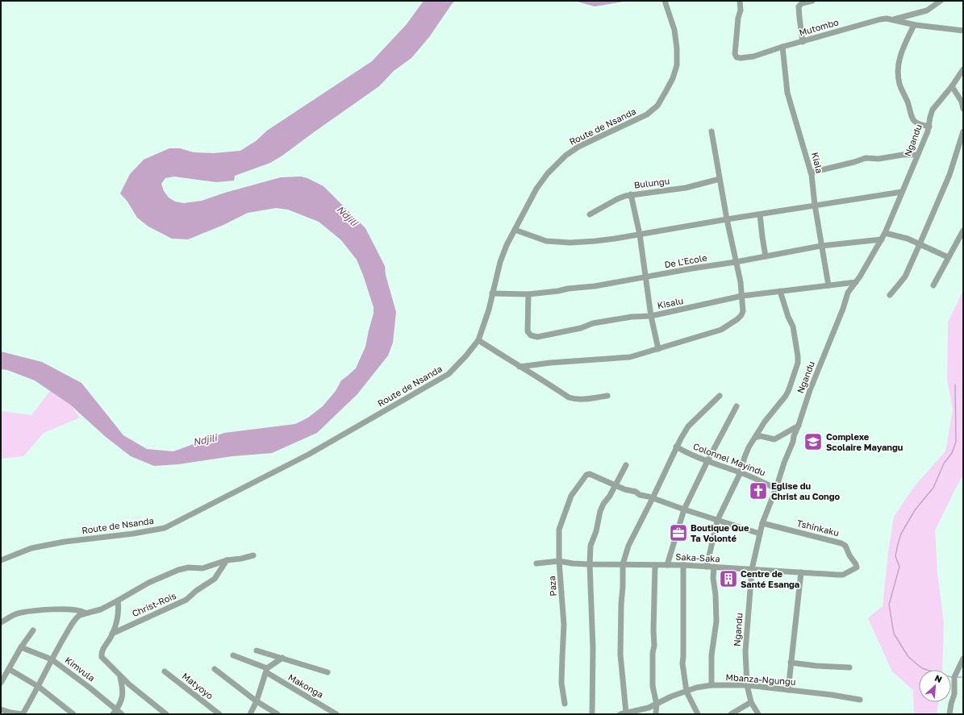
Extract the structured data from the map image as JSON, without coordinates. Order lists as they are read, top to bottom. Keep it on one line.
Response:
{"streets":{"street":["Mutombo","Route de Nsanda","Ngandu","Kiala","Bulungu","De L'Ecole","Kisalu","Colonnel Mayindu","Tshinkaku","Saka-Saka","Paza","Christ-Rois","Kimvula","Mbanza-Ngungu","Matyoyo","Makonga"]},"crossings":[["Mutombo","Kiala"],["Route de Nsanda","De L'Ecole"],["Ngandu","De L'Ecole"],["Ngandu","Kisalu"],["Ngandu","Colonnel Mayindu"],["Ngandu","Tshinkaku"],["Ngandu","Saka-Saka"],["Ngandu","Mbanza-Ngungu"],["Kiala","De L'Ecole"],["Kiala","Kisalu"],["De L'Ecole","Kisalu"],["Tshinkaku","Saka-Saka"],["Saka-Saka","Paza"]],"water":["Ndjili"],"places":{"school or university":["Complexe Scolaire Mayangu"],"church":["Eglise du Christ au Congo"],"office":["Boutique Que Ta Volonté"],"building":["Centre de Santé Esanga"]},"north":"top right"}
